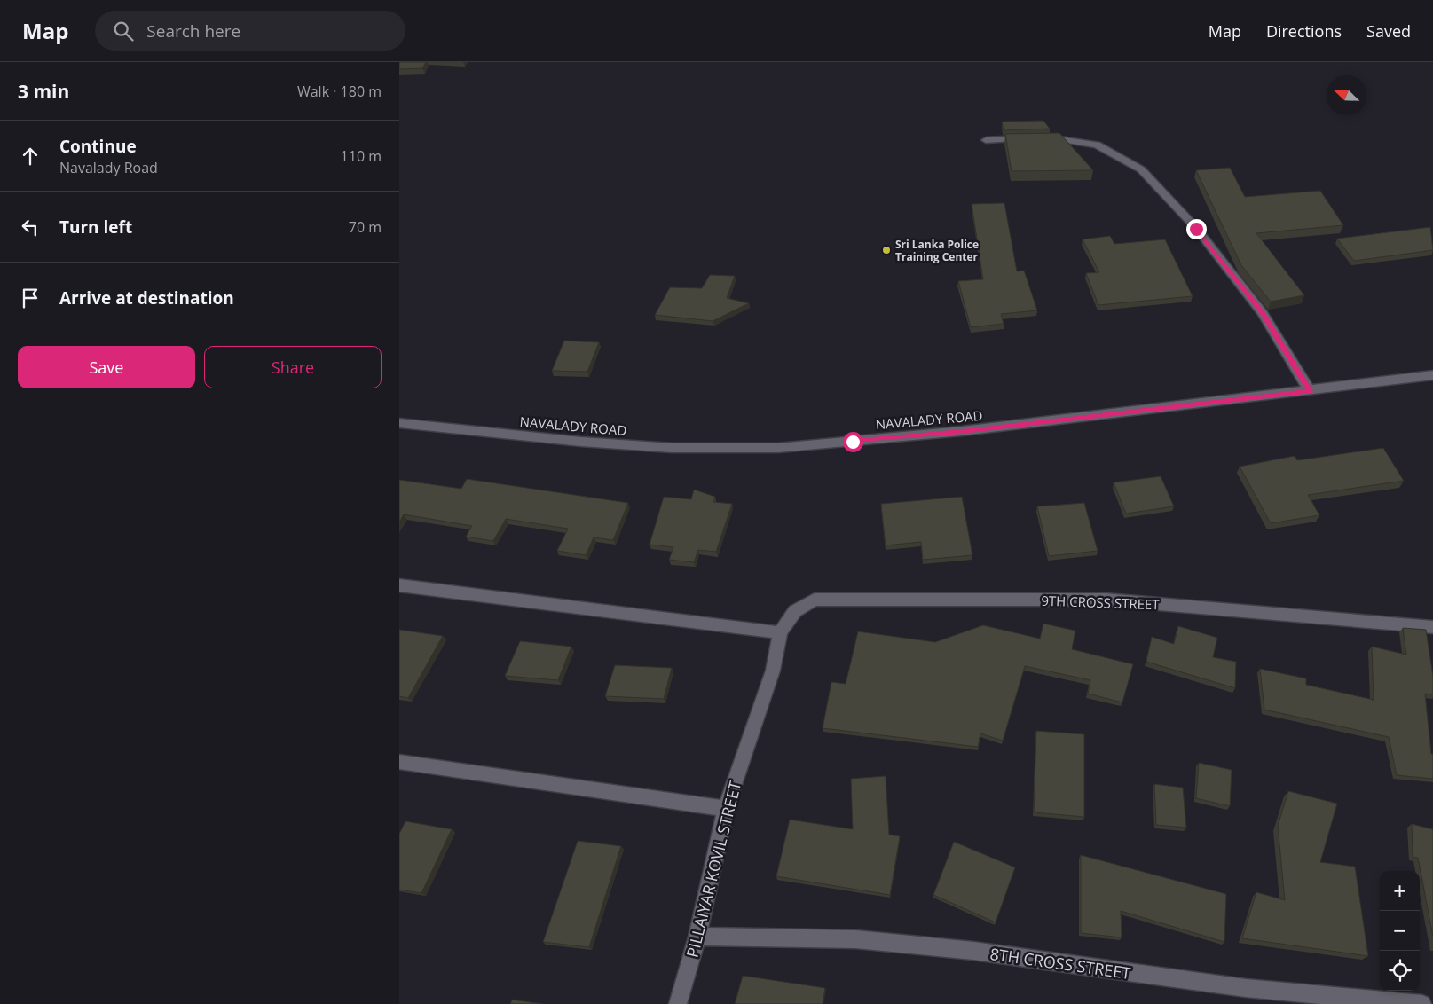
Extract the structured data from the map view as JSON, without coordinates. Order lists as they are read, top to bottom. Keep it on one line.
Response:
{"streets":{"street":["NAVALADY ROAD","9TH CROSS STREET","PILLAIYAR KOVIL STREET","8TH CROSS STREET"]},"crossings":[["9TH CROSS STREET","PILLAIYAR KOVIL STREET"],["PILLAIYAR KOVIL STREET","8TH CROSS STREET"]],"places":["Sri Lanka Police Training Center"],"north":"top left","page":{"header":"Map","search":"Search here","nav":["Map","Directions","Saved"],"heading":["3 min","Walk · 180 m"],"list":[["Continue","Navalady Road","110 m"],["Turn left","70 m"],"Arrive at destination"],"buttons":["Save","Share"],"map_buttons":["+","−"]}}
